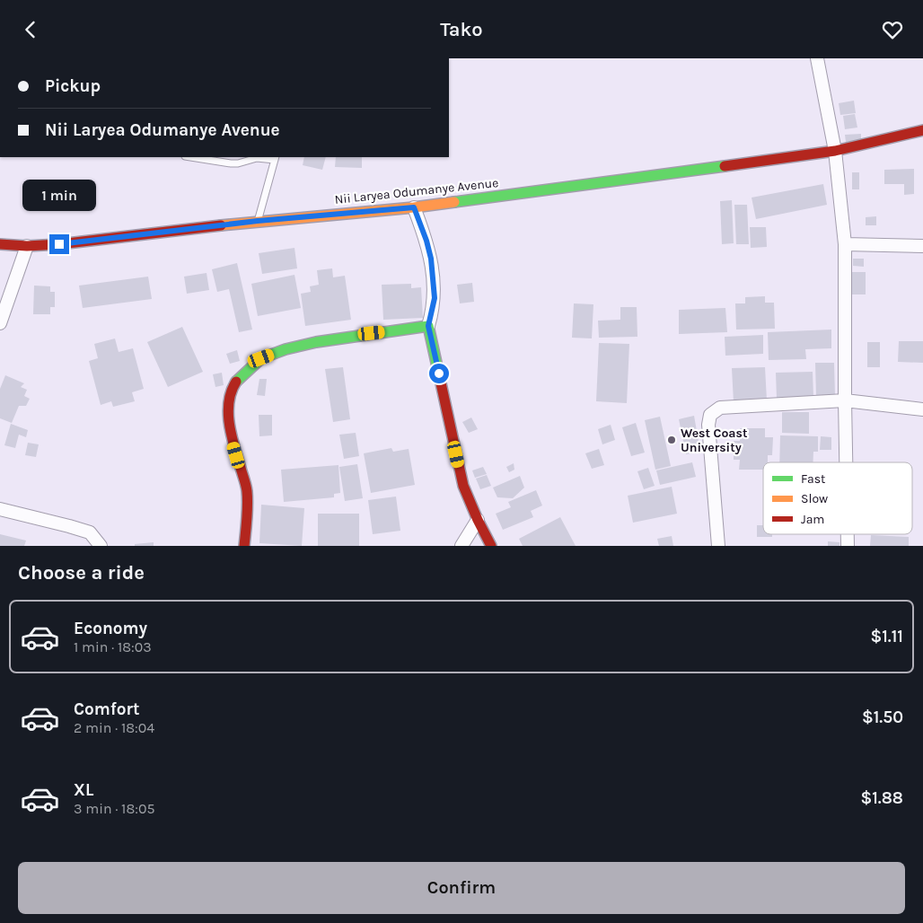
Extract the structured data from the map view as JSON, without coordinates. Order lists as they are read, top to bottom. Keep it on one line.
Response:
{"streets":{"street":["Nii Laryea Odumanye Avenue"]},"places":["West Coast University"],"legend":["Fast","Slow","Jam"],"page":{"header":"Tako","banner":["Pickup","Nii Laryea Odumanye Avenue"],"bubble":"1 min","heading":"Choose a ride","list":[{"name":"Economy","note":"1 min · 18:03","value":"$1.11"},{"name":"Comfort","note":"2 min · 18:04","value":"$1.50"},{"name":"XL","note":"3 min · 18:05","value":"$1.88"}],"buttons":"Confirm"}}
